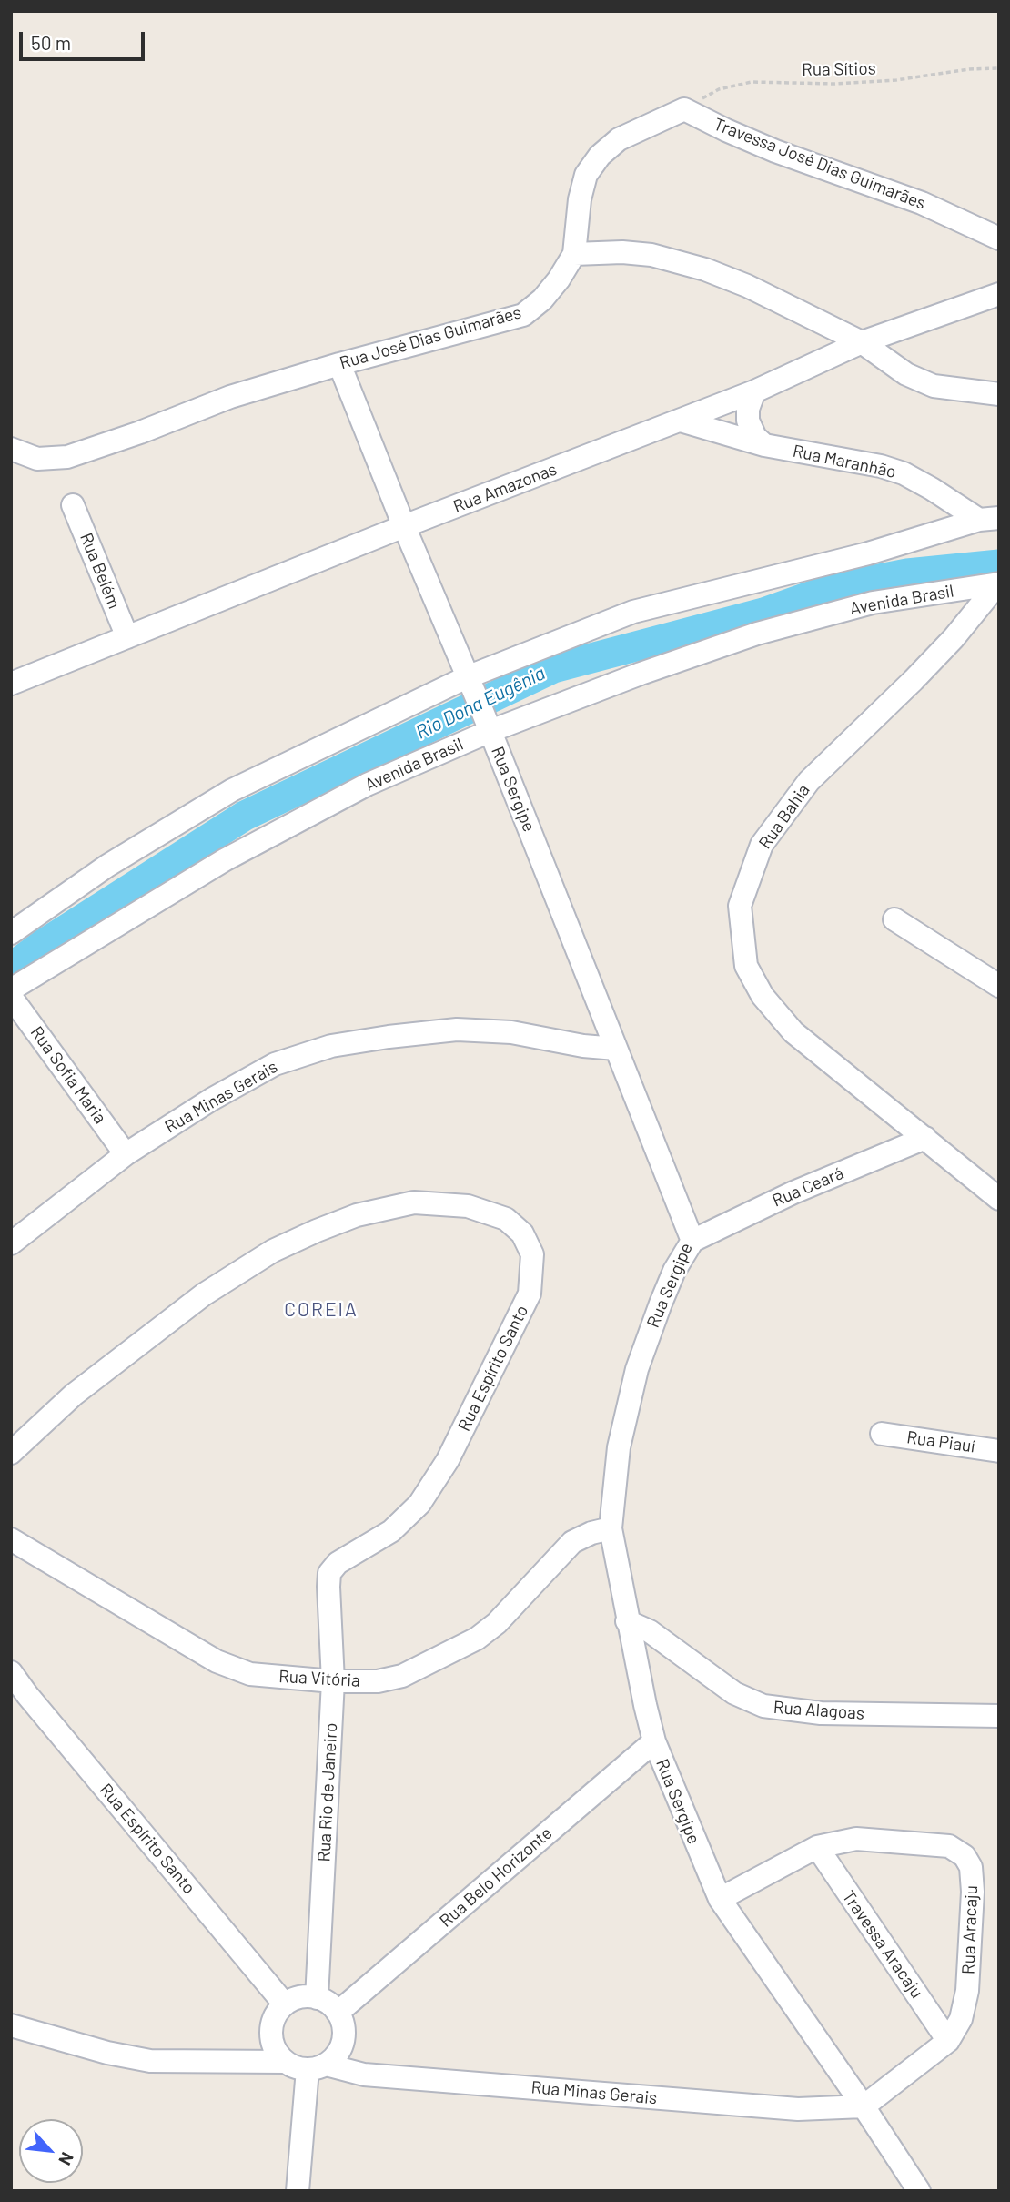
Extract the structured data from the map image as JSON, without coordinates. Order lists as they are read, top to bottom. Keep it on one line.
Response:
{"streets":{"street":["Travessa José Dias Guimarães","Rua José Dias Guimarães","Rua Maranhão","Rua Amazonas","Rua Belém","Avenida Brasil","Rua Sergipe","Rua Bahia","Rua Sofia Maria","Rua Minas Gerais","Rua Ceará","Rua Espírito Santo","Rua Piauí","Rua Vitória","Rua Alagoas","Rua Rio de Janeiro","Rua Belo Horizonte","Rua Aracaju","Travessa Aracaju"],"path":["Rua Sítios"]},"crossings":[["Rua Sítios","Travessa José Dias Guimarães"],["Rua José Dias Guimarães","Rua Sergipe"],["Rua Maranhão","Rua Amazonas"],["Rua Amazonas","Rua Belém"],["Rua Amazonas","Rua Sergipe"],["Avenida Brasil","Rua Sergipe"],["Avenida Brasil","Rua Bahia"],["Rua Sergipe","Rua Minas Gerais"],["Rua Sergipe","Rua Ceará"],["Rua Sergipe","Rua Vitória"],["Rua Sergipe","Rua Alagoas"],["Rua Sergipe","Rua Belo Horizonte"],["Rua Sergipe","Rua Aracaju"],["Rua Bahia","Rua Ceará"],["Rua Sofia Maria","Rua Minas Gerais"],["Rua Minas Gerais","Rua Espírito Santo"],["Rua Minas Gerais","Rua Rio de Janeiro"],["Rua Minas Gerais","Rua Belo Horizonte"],["Rua Minas Gerais","Rua Aracaju"],["Rua Espírito Santo","Rua Rio de Janeiro"],["Rua Espírito Santo","Rua Belo Horizonte"],["Rua Vitória","Rua Rio de Janeiro"],["Rua Rio de Janeiro","Rua Belo Horizonte"],["Rua Aracaju","Travessa Aracaju"]],"districts":["COREIA"],"water":["Rio Dona Eugênia"],"scale_bar":"50 m","north":"bottom right"}
